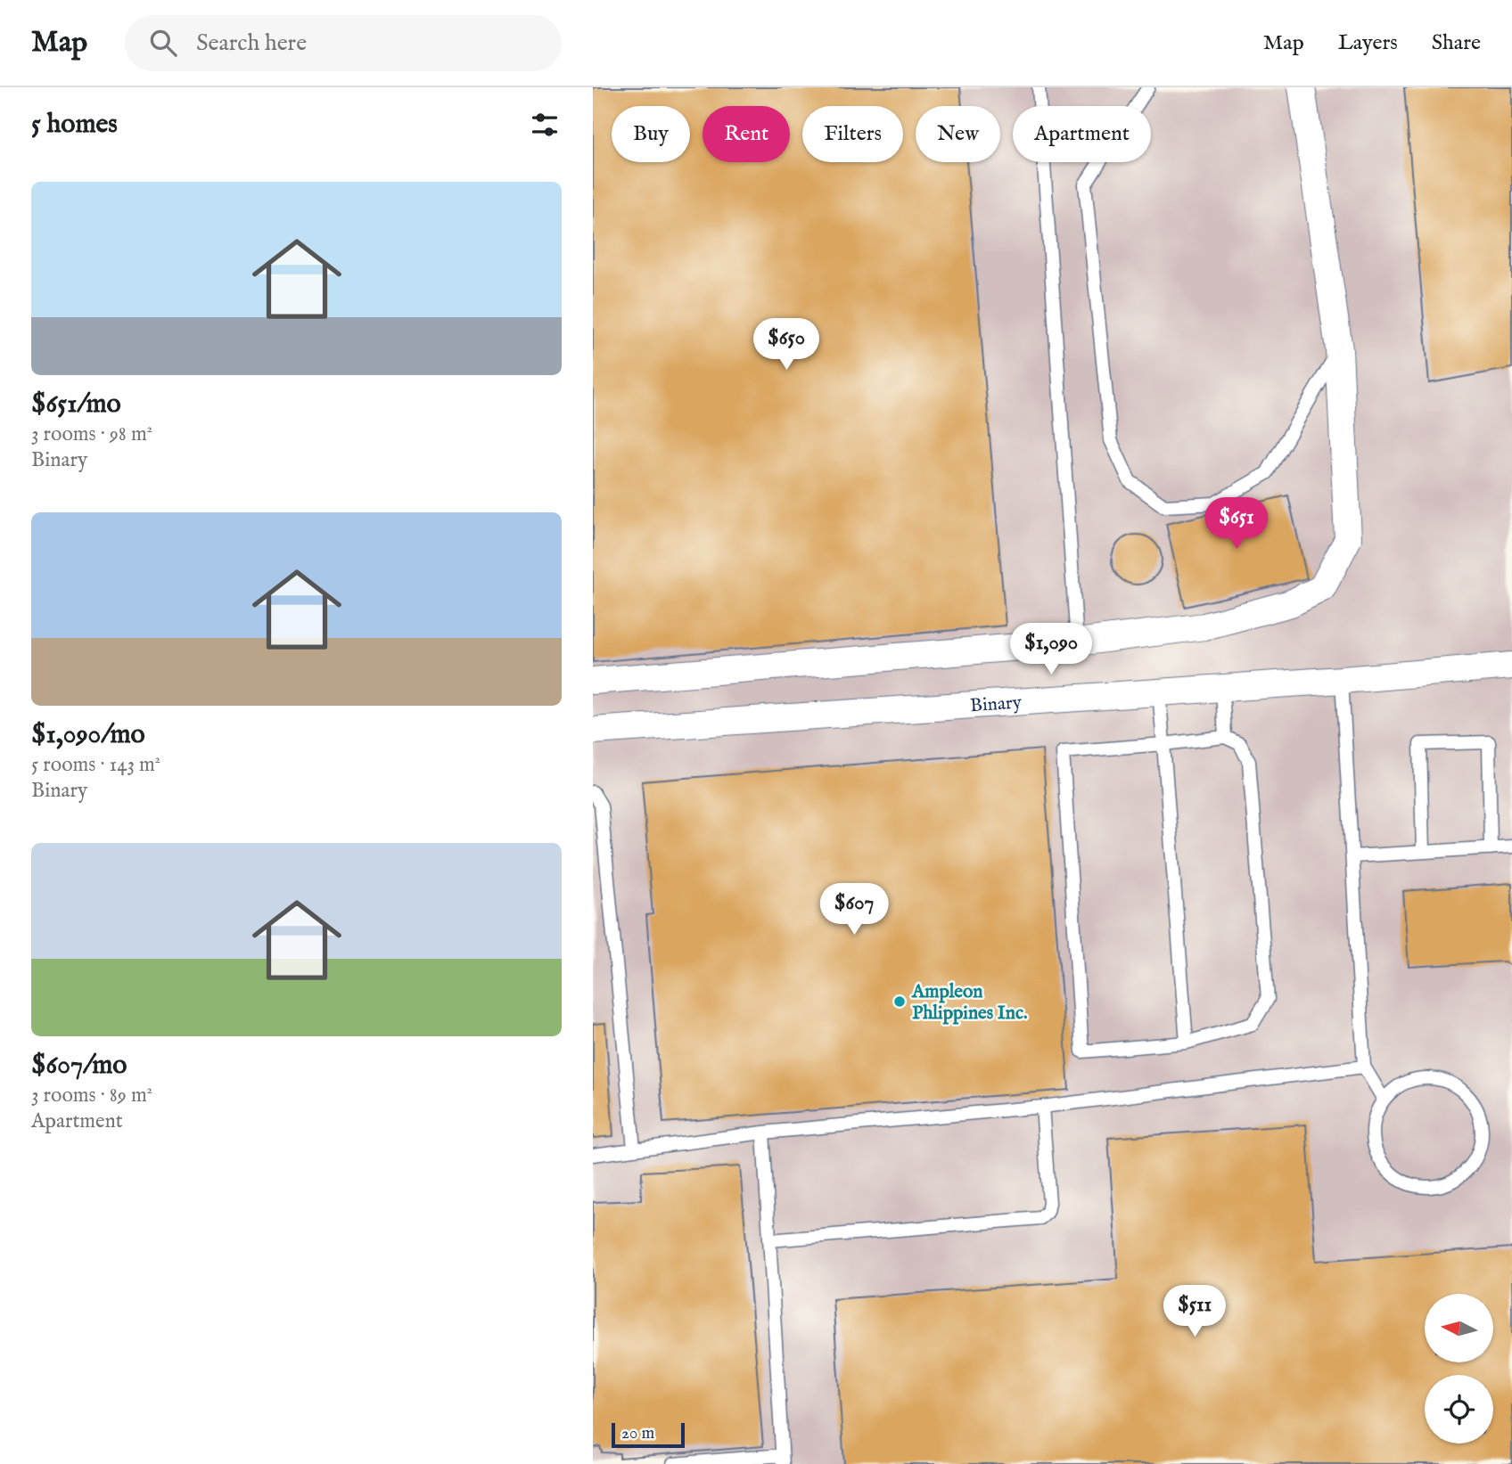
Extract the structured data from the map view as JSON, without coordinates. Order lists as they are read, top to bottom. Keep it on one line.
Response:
{"streets":{"street":["Binary"]},"places":["Ampleon Phlippines Inc."],"scale_bar":"20 m","north":"left","page":{"header":"Map","search":"Search here","nav":["Map","Layers","Share"],"heading":"5 homes","chip":["Buy","Rent","Filters","New","Apartment"],"list":[{"name":"$651/mo","note":"3 rooms · 98 m² · Binary"},{"name":"$1,090/mo","note":"5 rooms · 143 m² · Binary"},{"name":"$607/mo","note":"3 rooms · 89 m² · Apartment"}],"price":["$650","$651","$1,090","$607","$511"],"scale":"20 m"}}
